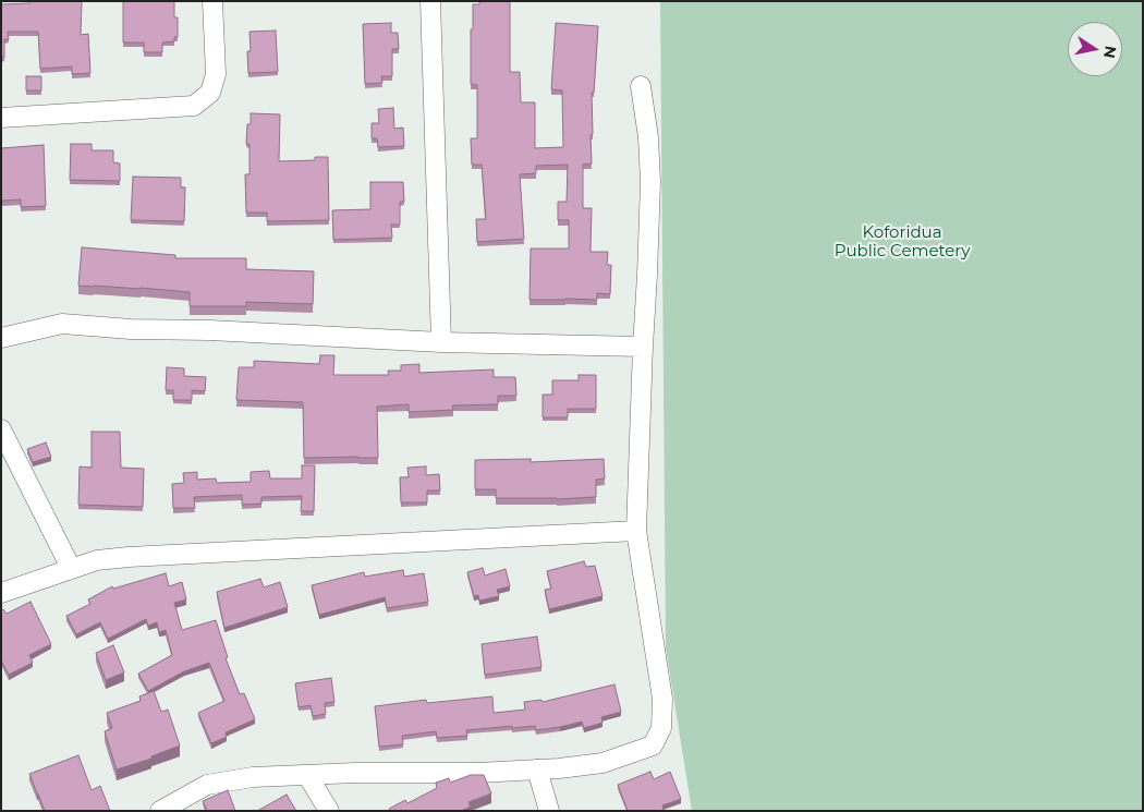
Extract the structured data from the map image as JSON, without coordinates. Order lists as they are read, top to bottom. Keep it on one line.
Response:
{"parks":["Koforidua Public Cemetery"],"north":"right"}
